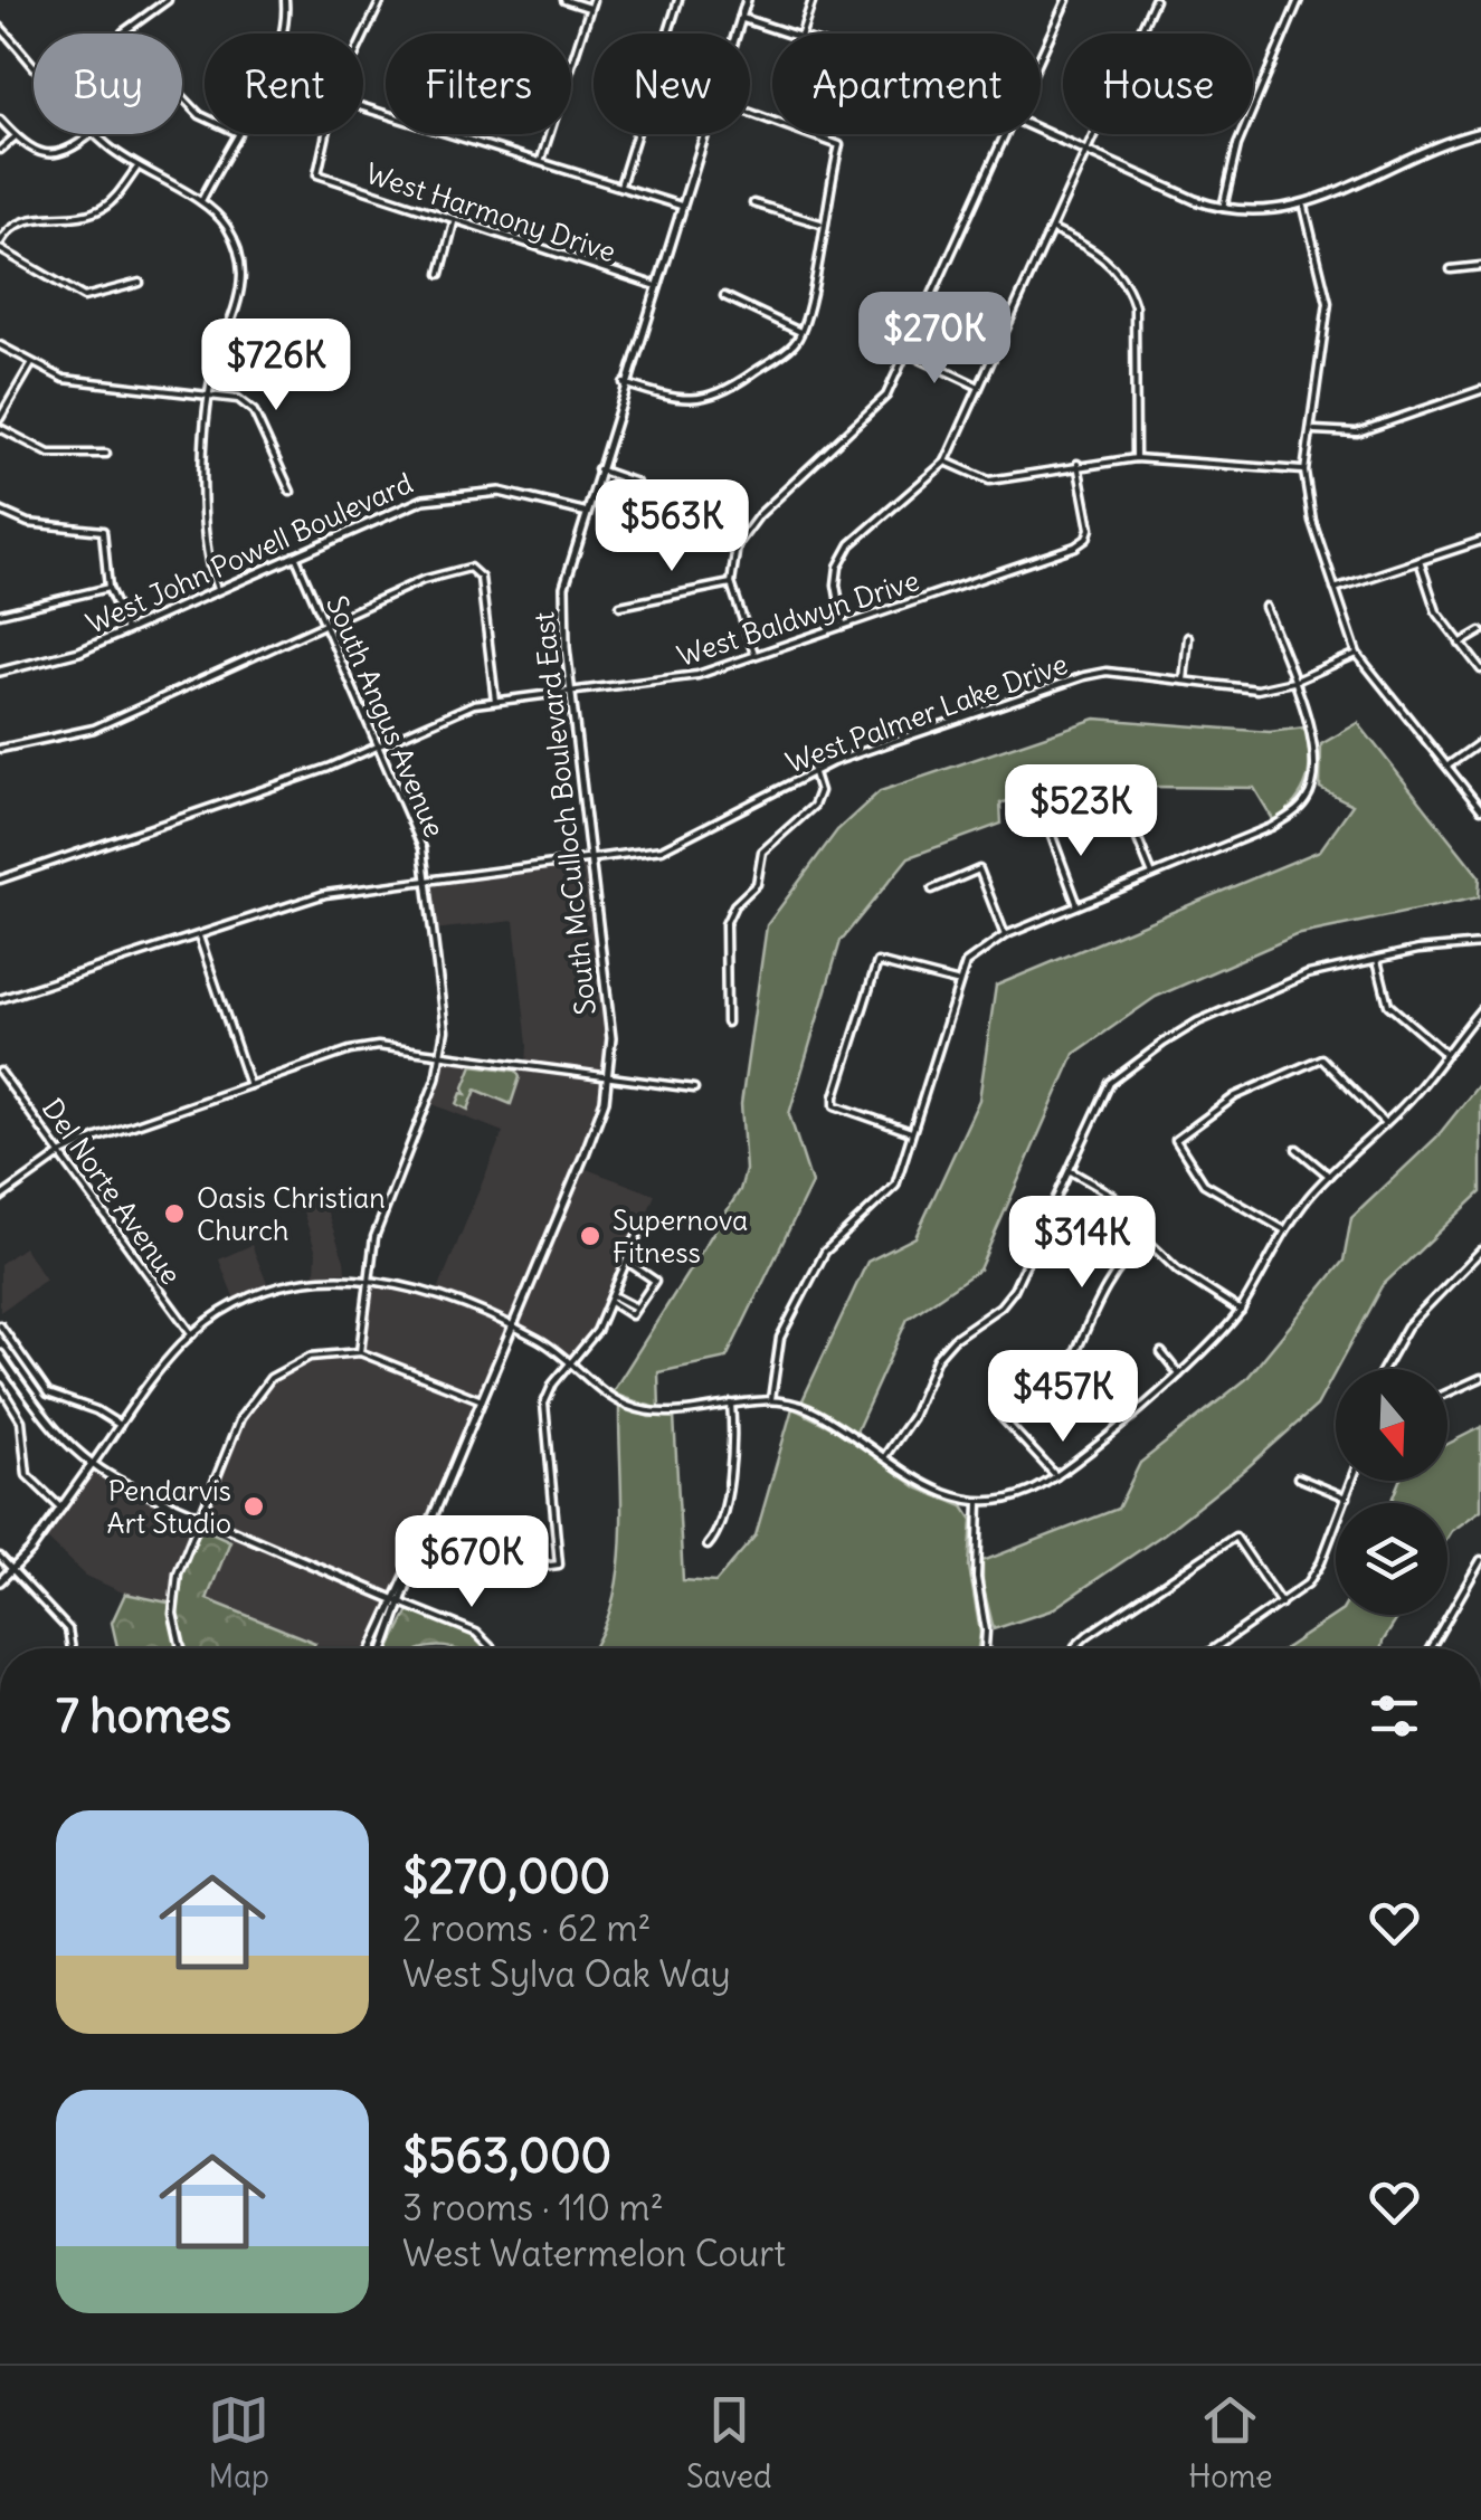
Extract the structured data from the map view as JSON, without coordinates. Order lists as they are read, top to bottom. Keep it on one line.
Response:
{"streets":{"main road":["West John Powell Boulevard","South McCulloch Boulevard East"],"street":["West Harmony Drive","West Baldwyn Drive","West Palmer Lake Drive","South Angus Avenue","Del Norte Avenue"]},"crossings":[["West Harmony Drive","South McCulloch Boulevard East"],["West John Powell Boulevard","South Angus Avenue"],["West John Powell Boulevard","South McCulloch Boulevard East"],["West Baldwyn Drive","South Angus Avenue"],["West Baldwyn Drive","South McCulloch Boulevard East"],["West Palmer Lake Drive","South Angus Avenue"],["West Palmer Lake Drive","South McCulloch Boulevard East"]],"places":["Oasis Christian Church","Supernova Fitness","Pendarvis Art Studio"],"north":"bottom","page":{"chip":["Buy","Rent","Filters","New","Apartment","House"],"price":["$270K","$726K","$563K","$523K","$314K","$457K","$670K"],"heading":"7 homes","list":[{"name":"$270,000","note":"2 rooms · 62 m² · West Sylva Oak Way"},{"name":"$563,000","note":"3 rooms · 110 m² · West Watermelon Court"}],"tabs":["Map","Saved","Home"]}}
